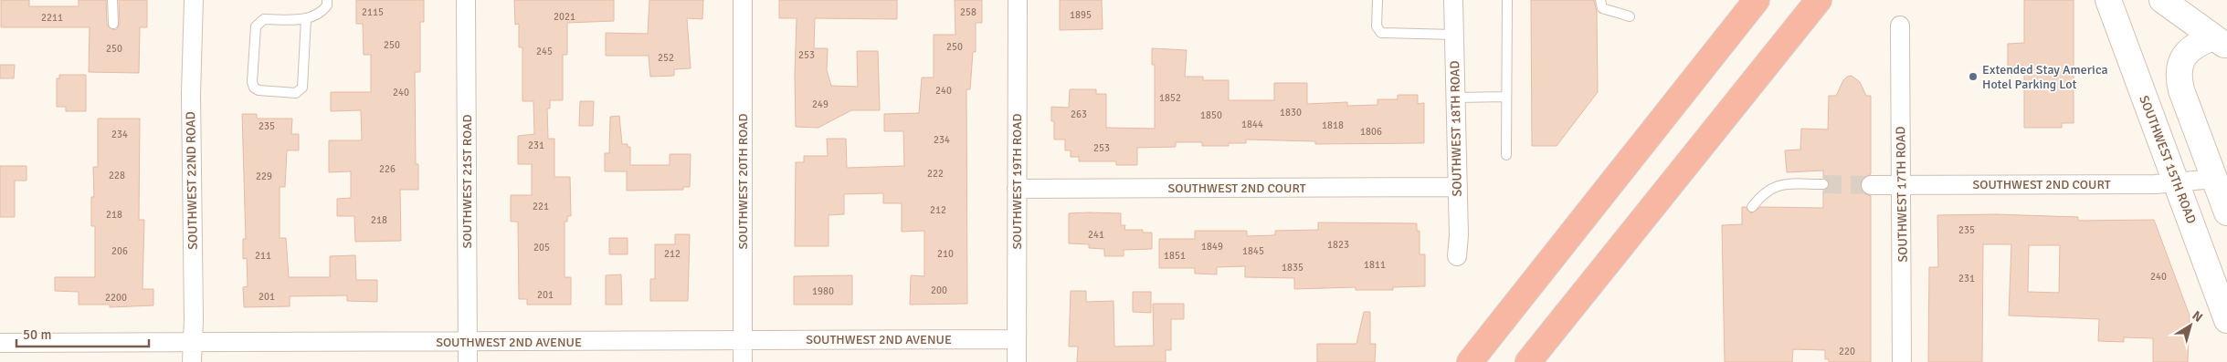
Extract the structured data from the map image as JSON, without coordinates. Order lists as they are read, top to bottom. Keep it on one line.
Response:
{"streets":{"street":["SOUTHWEST 18TH ROAD","SOUTHWEST 15TH ROAD","SOUTHWEST 22ND ROAD","SOUTHWEST 21ST ROAD","SOUTHWEST 20TH ROAD","SOUTHWEST 19TH ROAD","SOUTHWEST 2ND COURT","SOUTHWEST 17TH ROAD","SOUTHWEST 2ND AVENUE"]},"crossings":[["SOUTHWEST 18TH ROAD","SOUTHWEST 2ND COURT"],["SOUTHWEST 15TH ROAD","SOUTHWEST 2ND COURT"],["SOUTHWEST 22ND ROAD","SOUTHWEST 2ND AVENUE"],["SOUTHWEST 21ST ROAD","SOUTHWEST 2ND AVENUE"],["SOUTHWEST 20TH ROAD","SOUTHWEST 2ND AVENUE"],["SOUTHWEST 19TH ROAD","SOUTHWEST 2ND COURT"],["SOUTHWEST 19TH ROAD","SOUTHWEST 2ND AVENUE"],["SOUTHWEST 2ND COURT","SOUTHWEST 17TH ROAD"]],"places":["Extended Stay America Hotel Parking Lot"],"house_numbers":["2115","258","1895","2021","2211","250","250","250","245","253","252","240","240","1852","249","1830","263","1850","1844","1818","235","1806","234","234","231","253","226","222","228","229","221","212","218","218","235","241","1823","1849","205","206","1845","212","210","211","1851","1811","1835","240","231","200","1980","201","201","2200","220"],"scale_bar":"50 m","north":"top right"}
